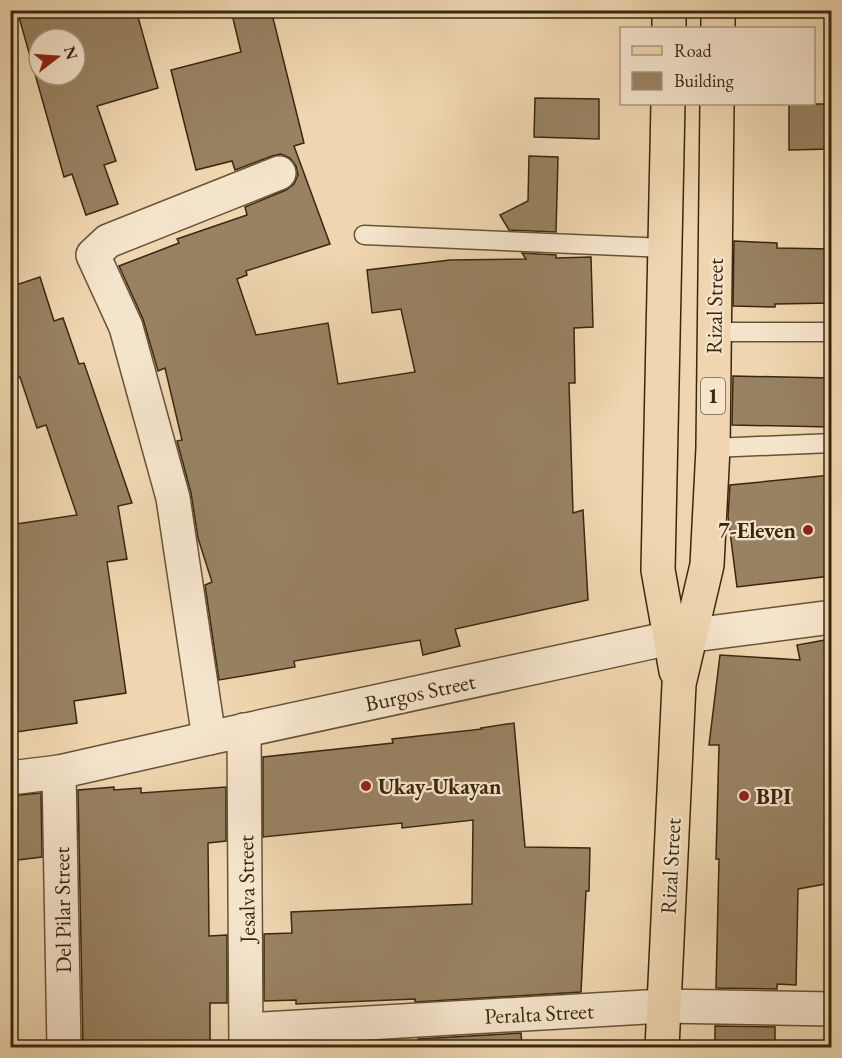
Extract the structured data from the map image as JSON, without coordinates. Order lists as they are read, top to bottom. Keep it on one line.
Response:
{"streets":{"main road":["Rizal Street","1"],"street":["Burgos Street","Jesalva Street","Del Pilar Street","Peralta Street"]},"crossings":[["Rizal Street","Burgos Street"],["Rizal Street","Peralta Street"],["Burgos Street","Jesalva Street"],["Burgos Street","Del Pilar Street"],["Jesalva Street","Peralta Street"]],"places":["7-Eleven","Ukay-Ukayan","BPI"],"legend":["Road","Building"],"north":"right"}
